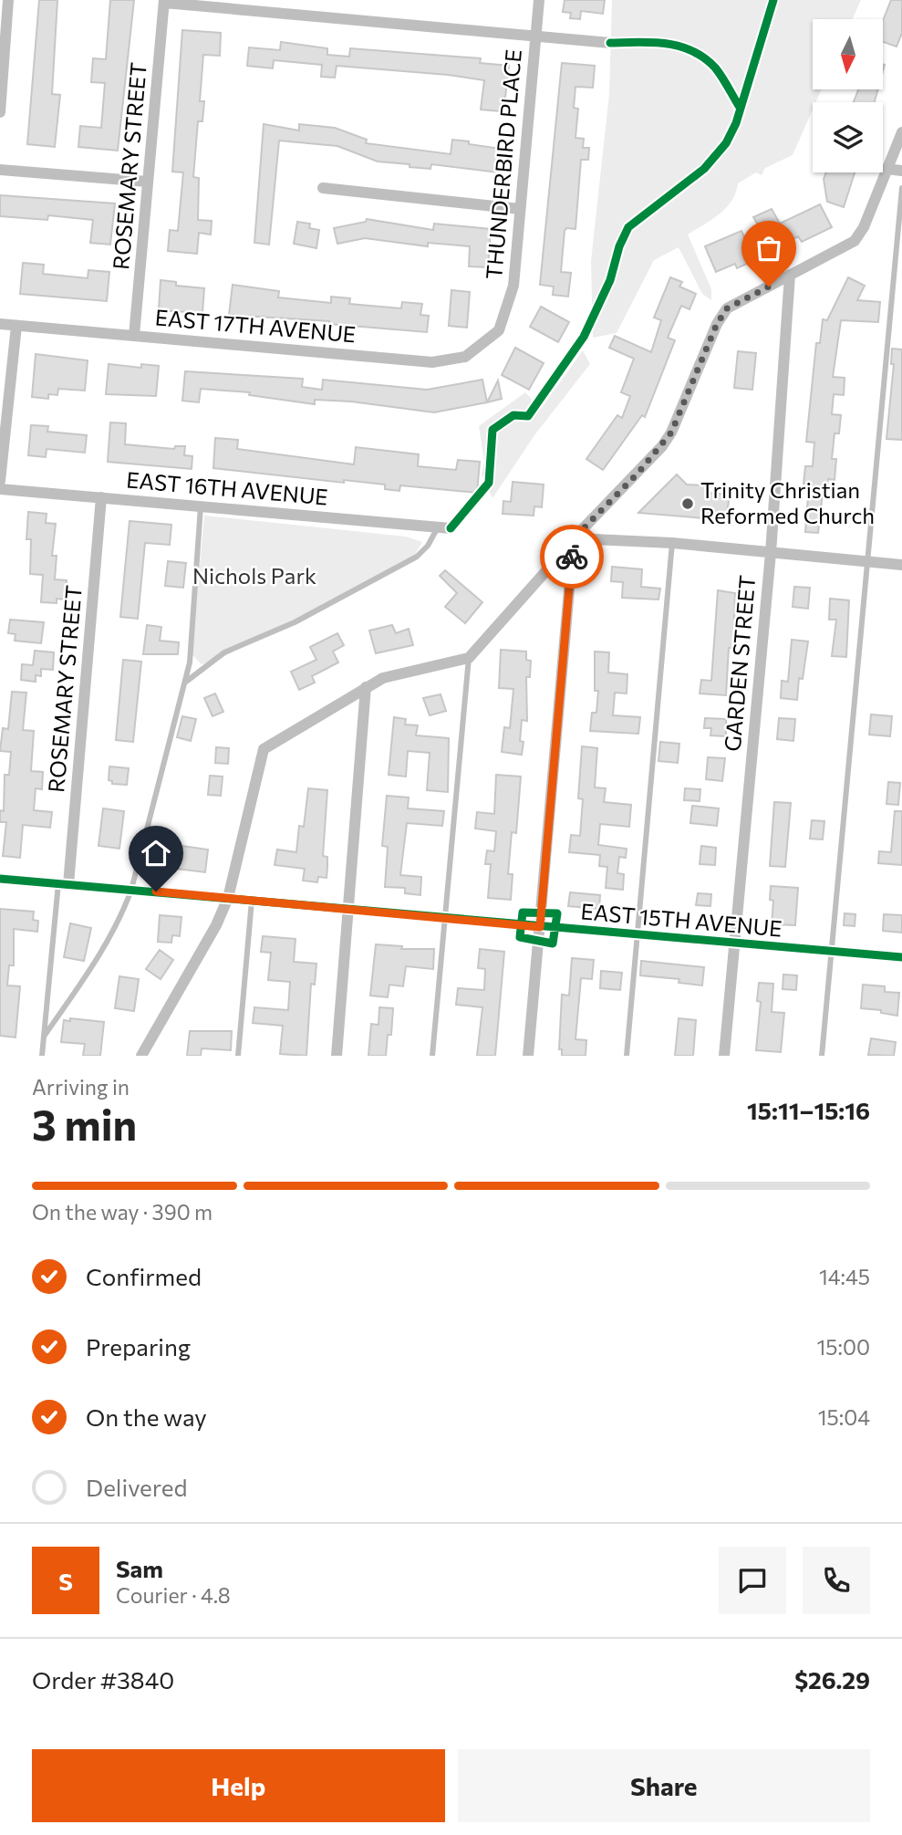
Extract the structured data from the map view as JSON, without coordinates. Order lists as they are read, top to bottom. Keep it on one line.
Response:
{"streets":{"street":["THUNDERBIRD PLACE","ROSEMARY STREET","EAST 17TH AVENUE","EAST 16TH AVENUE","GARDEN STREET","EAST 15TH AVENUE"]},"crossings":[["THUNDERBIRD PLACE","EAST 17TH AVENUE"],["ROSEMARY STREET","EAST 17TH AVENUE"],["ROSEMARY STREET","EAST 16TH AVENUE"],["ROSEMARY STREET","EAST 15TH AVENUE"],["GARDEN STREET","EAST 15TH AVENUE"]],"parks":["Nichols Park"],"places":["Trinity Christian Reformed Church"],"north":"bottom","page":{"heading":["3 min","Arriving in","15:11–15:16"],"panel":["Sam","Courier · 4.8","Order #3840","$26.29"],"bar":"On the way · 390 m","list":[["Confirmed","14:45"],["Preparing","15:00"],["On the way","15:04"],"Delivered"],"round":"S","buttons":["Help","Share"]}}
